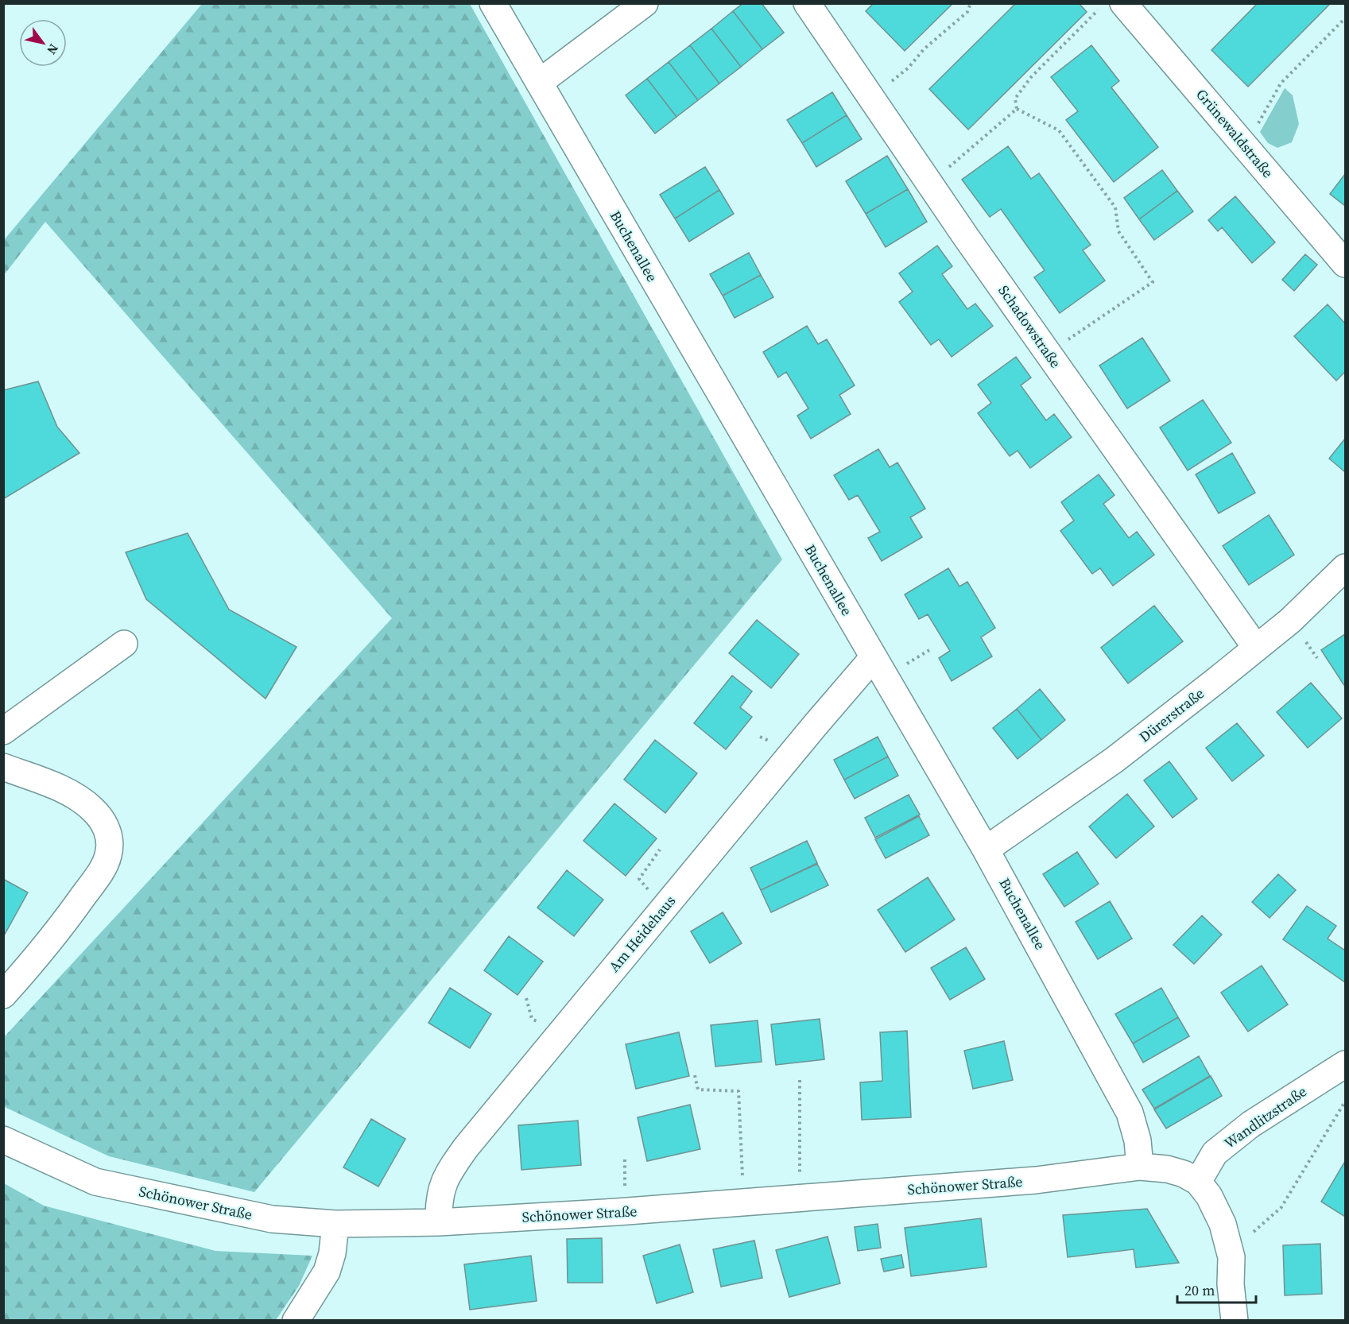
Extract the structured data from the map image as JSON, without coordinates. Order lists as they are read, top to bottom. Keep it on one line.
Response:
{"streets":{"street":["Grünewaldstraße","Buchenallee","Schadowstraße","Dürerstraße","Am Heidehaus","Wandlitzstraße","Schönower Straße"]},"crossings":[["Buchenallee","Dürerstraße"],["Buchenallee","Am Heidehaus"],["Buchenallee","Schönower Straße"],["Schadowstraße","Dürerstraße"],["Am Heidehaus","Schönower Straße"],["Wandlitzstraße","Schönower Straße"]],"scale_bar":"20 m","north":"bottom right"}
